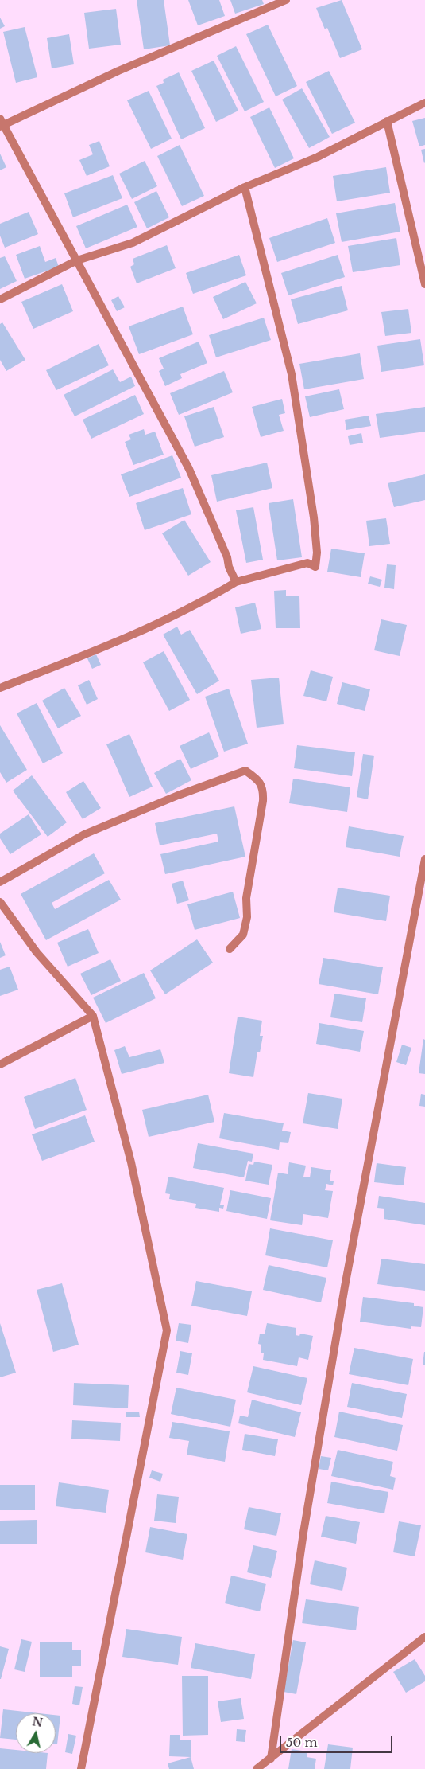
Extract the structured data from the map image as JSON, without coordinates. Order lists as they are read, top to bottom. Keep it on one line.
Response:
{"scale_bar":"50 m","north":"top"}
